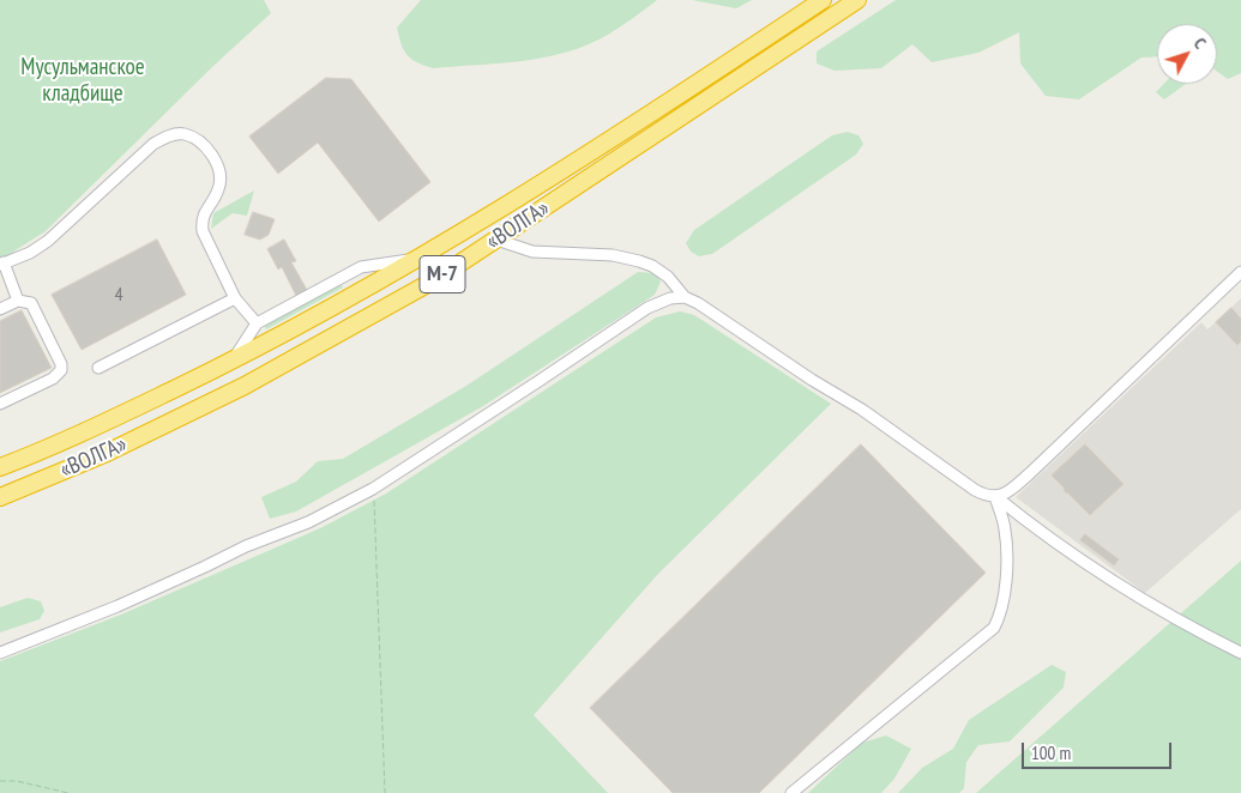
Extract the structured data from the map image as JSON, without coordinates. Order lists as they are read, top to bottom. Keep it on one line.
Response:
{"streets":{"highway":["«ВОЛГА»","М-7"]},"parks":["Мусульманское кладбище"],"house_numbers":["4"],"scale_bar":"100 m","north":"top right"}
